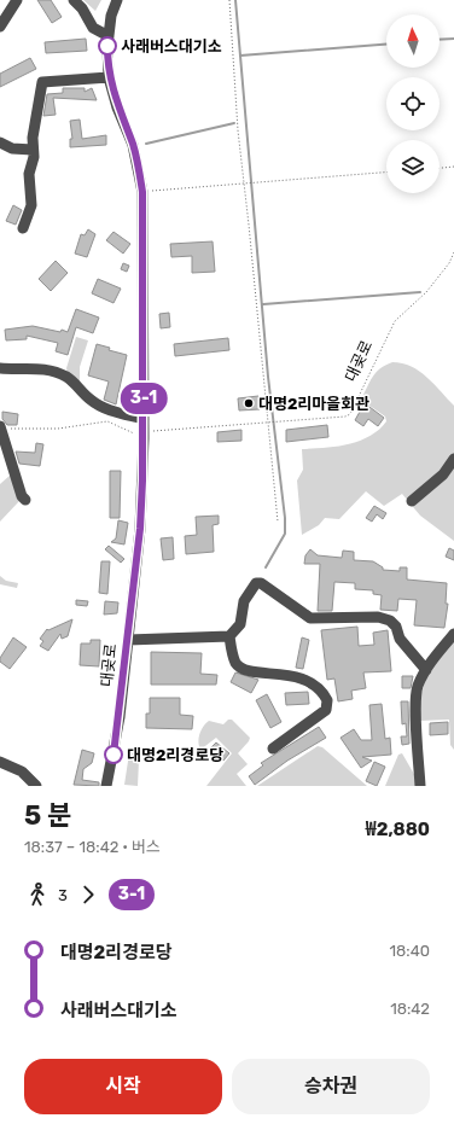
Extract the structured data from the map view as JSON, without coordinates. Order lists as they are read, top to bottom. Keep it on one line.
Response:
{"streets":{"street":["대곶로"]},"places":["사래버스대기소","대명2리마을회관","대명2리경로당"],"lines":["bus line 3-1"],"north":"top","page":{"on_map":"3-1","heading":["5 분","18:37 – 18:42 · 버스","₩2,880"],"legs":["3","3-1"],"list":[{"name":"대명2리경로당","value":"18:40"},{"name":"사래버스대기소","value":"18:42"}],"buttons":["시작","승차권"]}}
